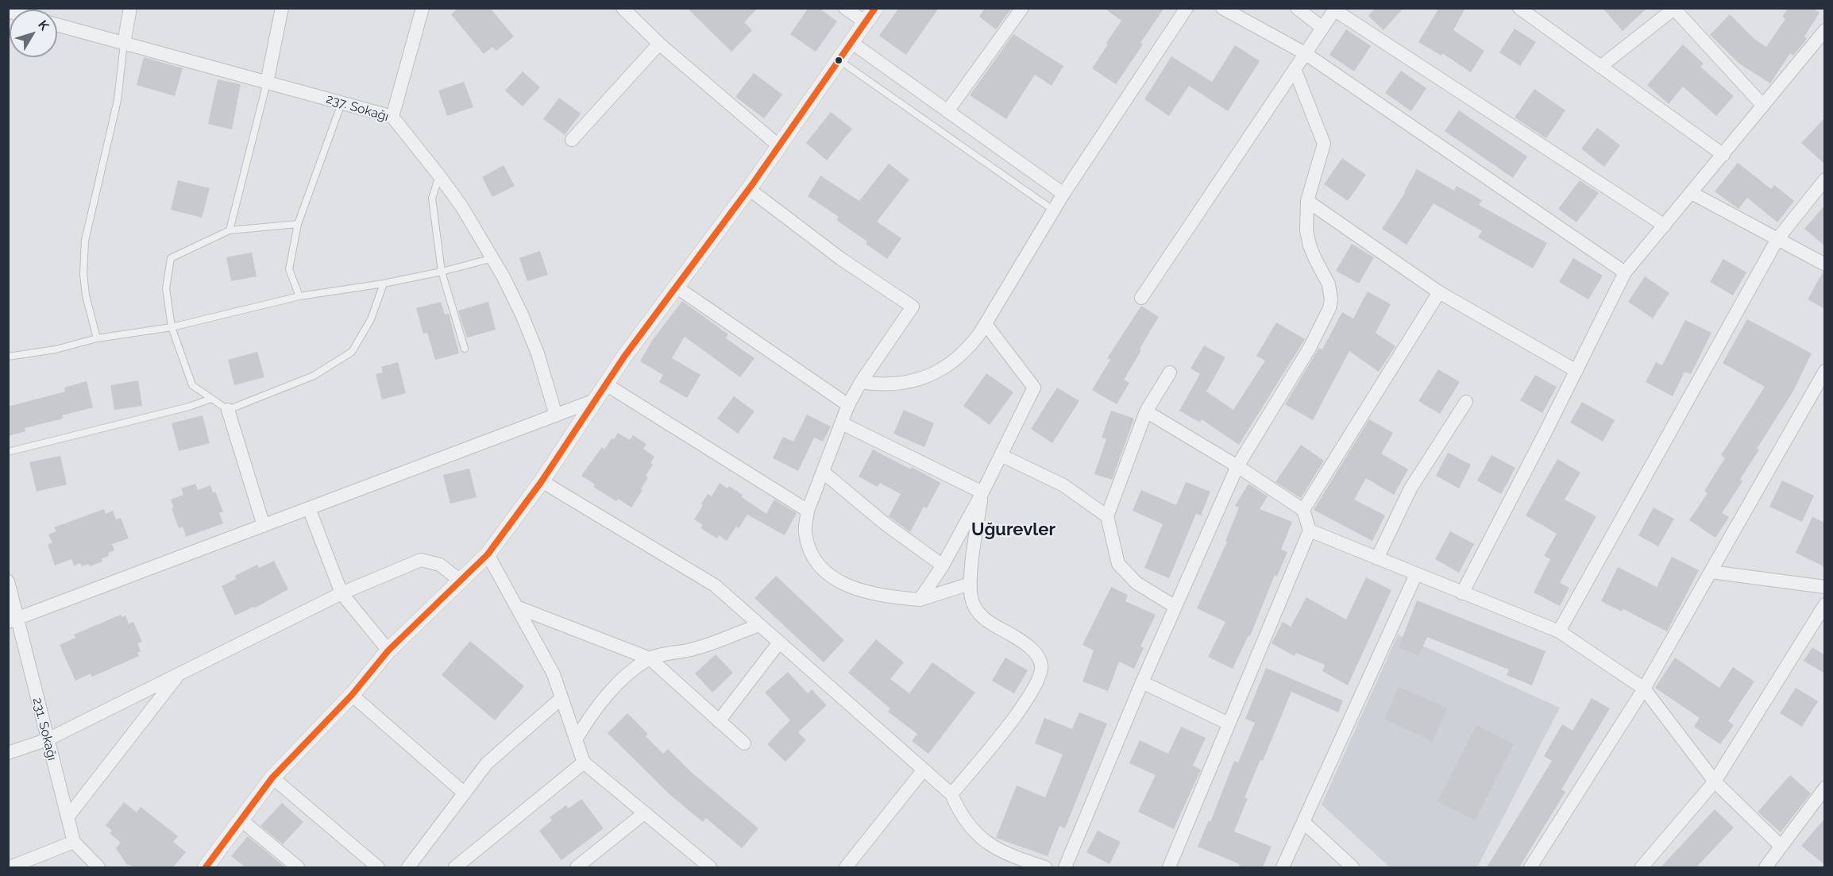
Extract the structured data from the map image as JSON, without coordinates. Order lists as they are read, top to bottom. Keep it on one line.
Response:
{"streets":{"street":["237. Sokağı","231. Sokağı"]},"districts":["Uğurevler"],"north":"top right"}
